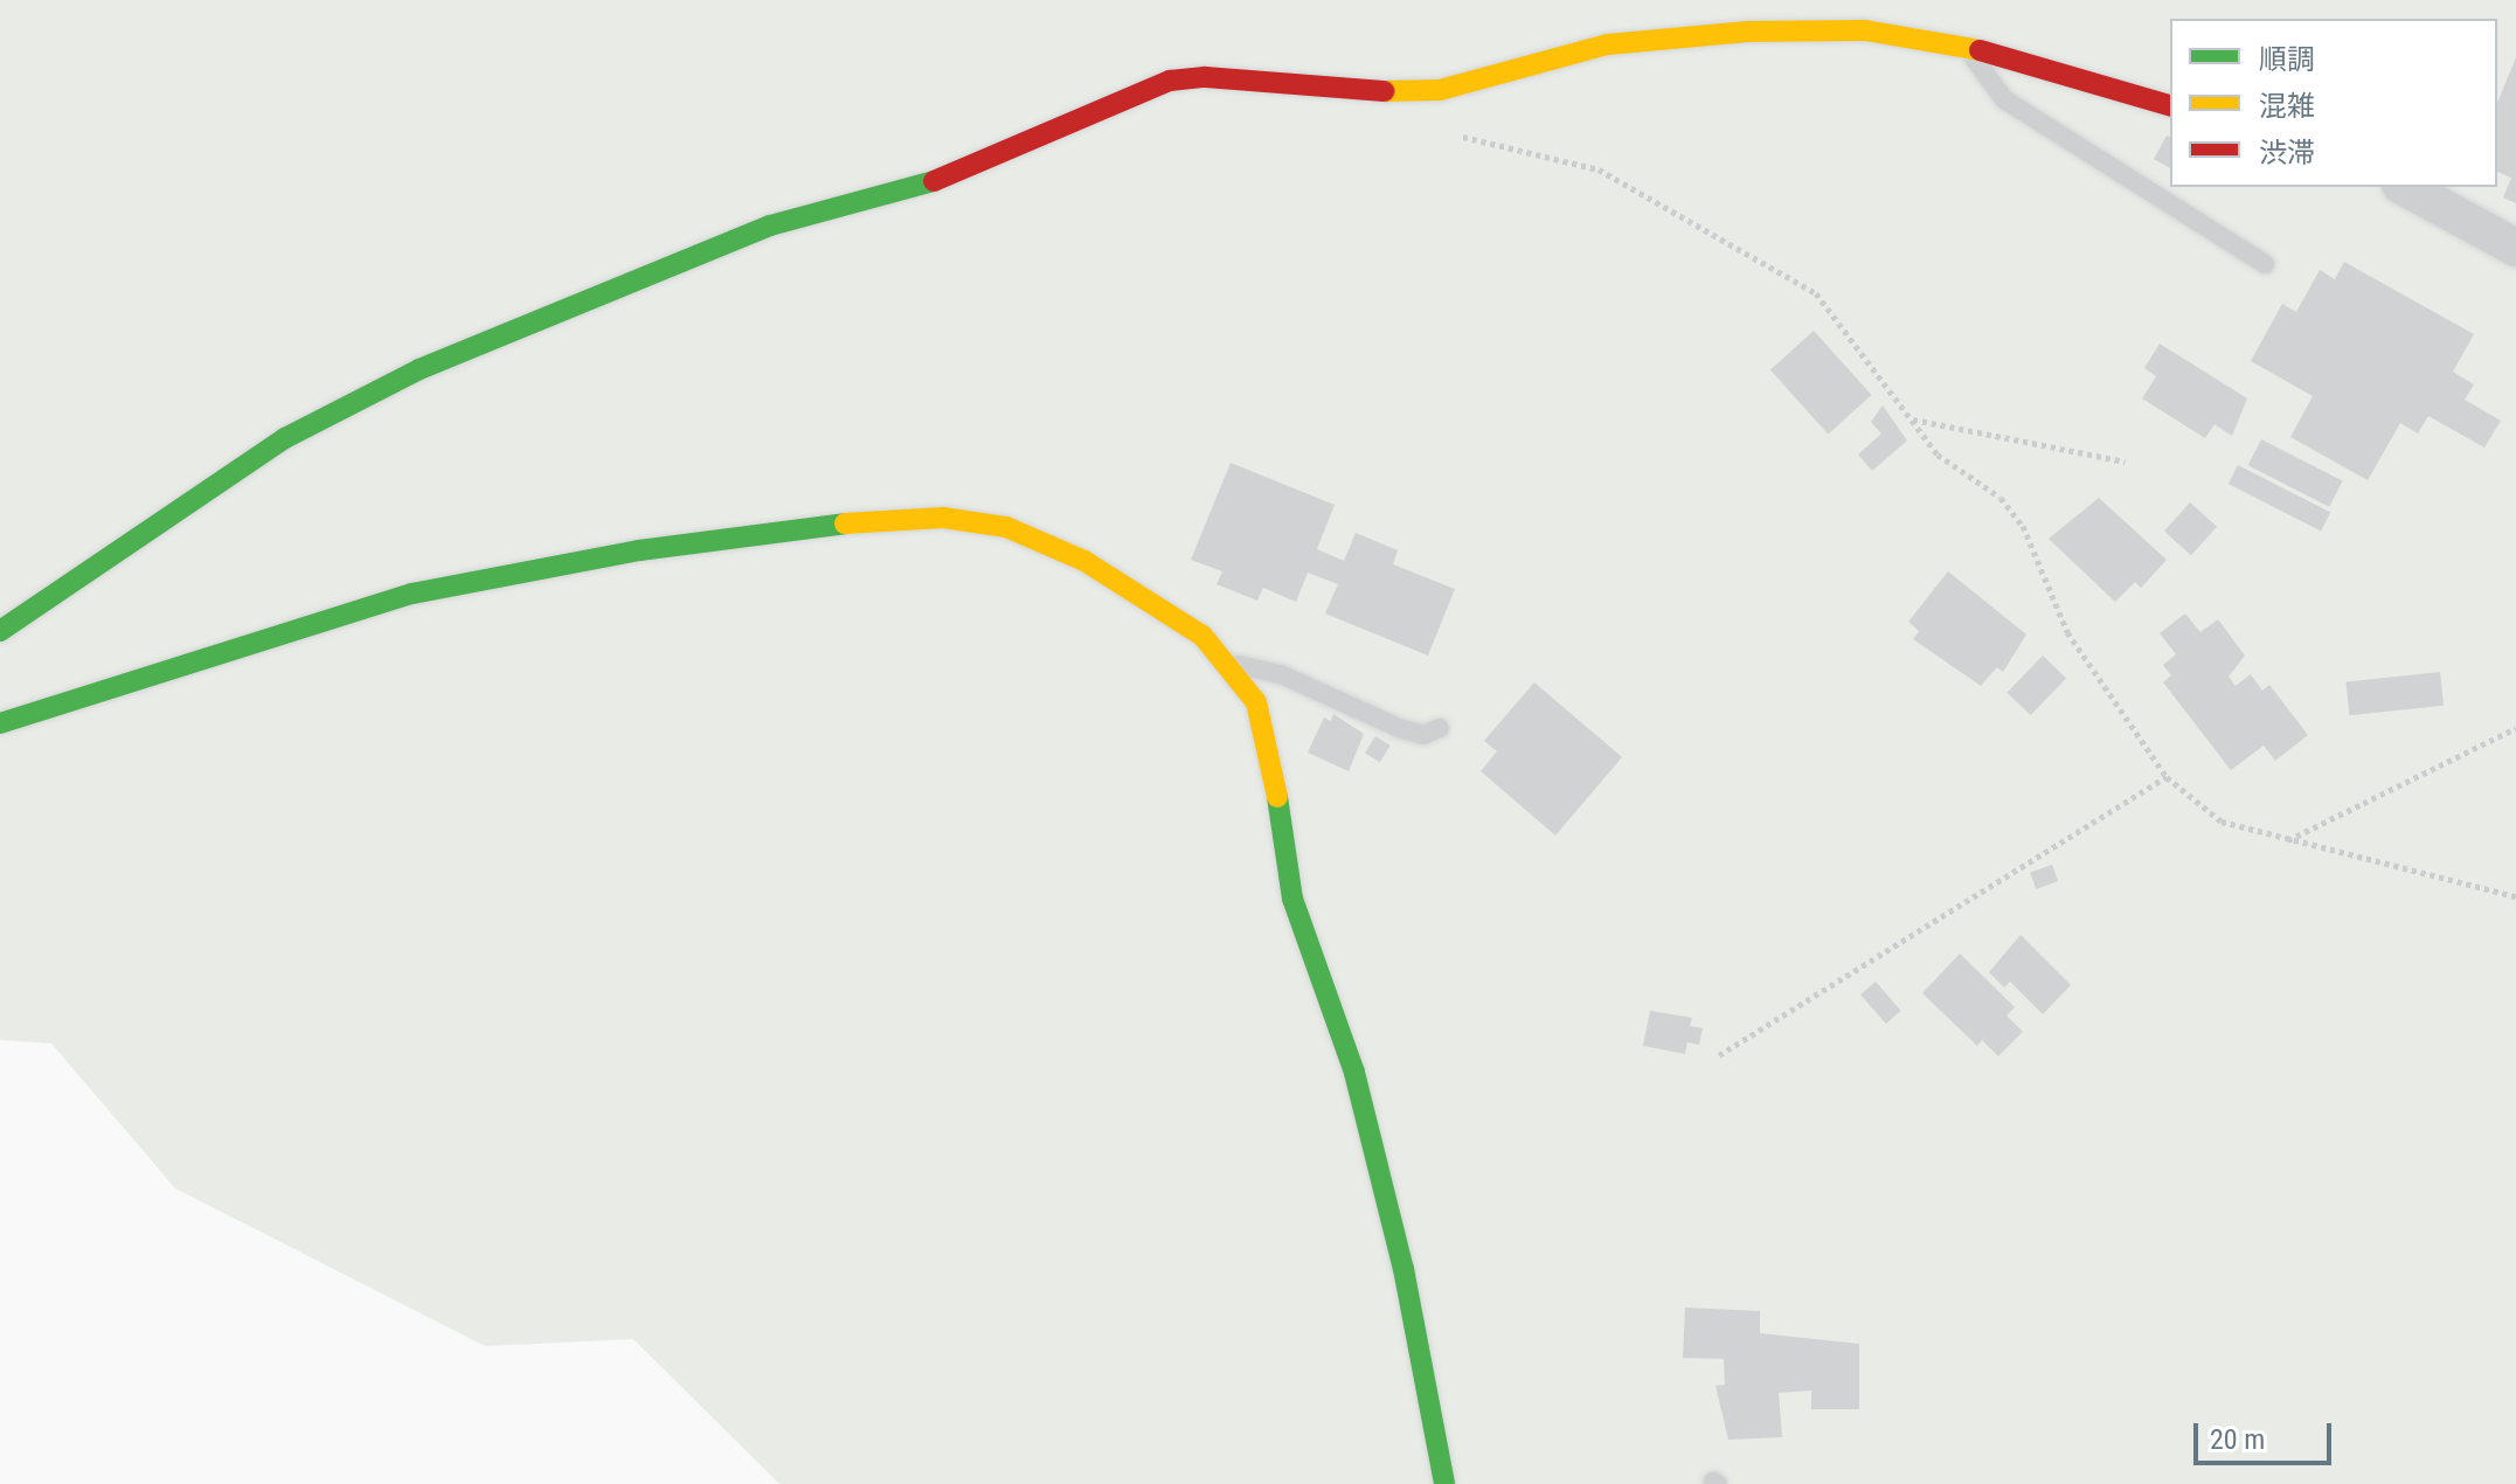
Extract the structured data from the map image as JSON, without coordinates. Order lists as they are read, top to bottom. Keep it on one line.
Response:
{"legend":["順調","混雑","渋滞"],"scale_bar":"20 m"}
